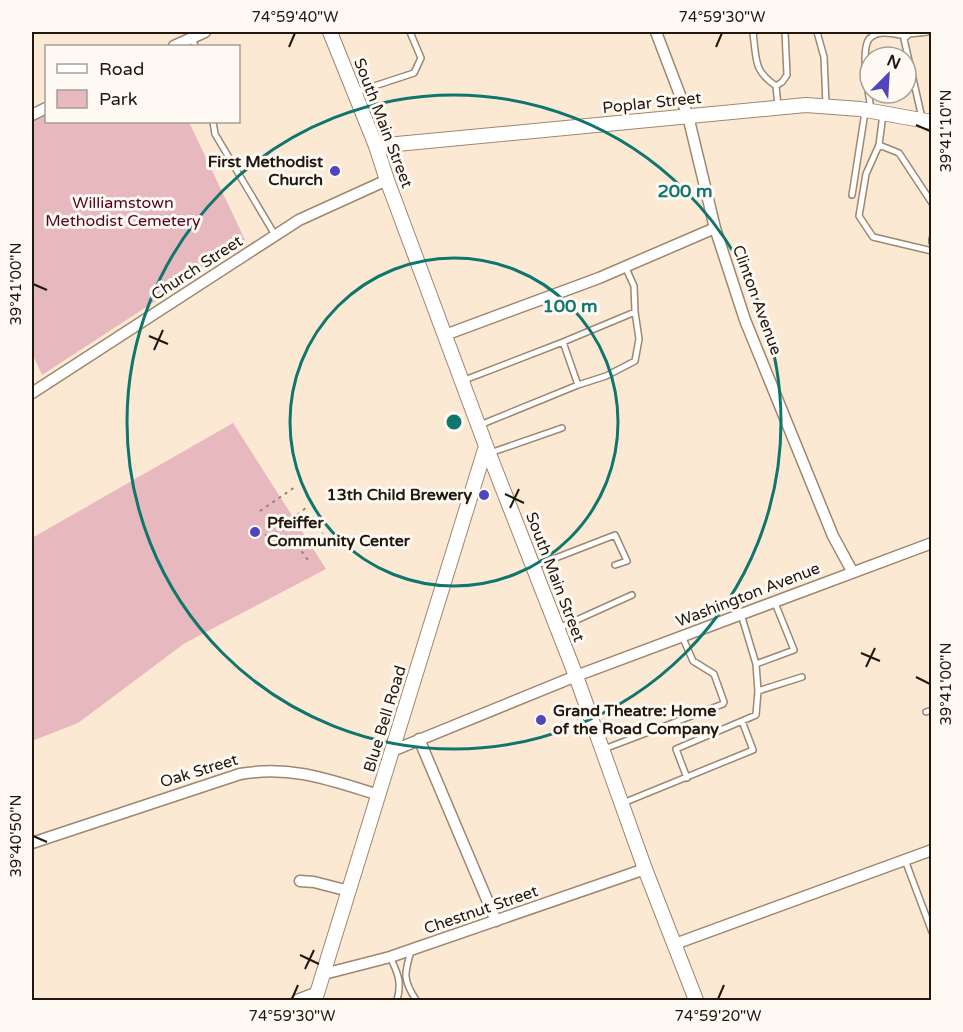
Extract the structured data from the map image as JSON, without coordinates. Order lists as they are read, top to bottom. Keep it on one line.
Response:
{"streets":{"street":["Poplar Street","South Main Street","Church Street","Clinton Avenue","Washington Avenue","Blue Bell Road","Oak Street","Chestnut Street"]},"crossings":[["Poplar Street","South Main Street"],["Poplar Street","Clinton Avenue"],["South Main Street","Church Street"],["South Main Street","Washington Avenue"],["South Main Street","Blue Bell Road"],["South Main Street","Chestnut Street"],["Clinton Avenue","Washington Avenue"],["Washington Avenue","Blue Bell Road"],["Blue Bell Road","Oak Street"],["Blue Bell Road","Chestnut Street"]],"parks":["Williamstown Methodist Cemetery"],"places":["First Methodist Church","13th Child Brewery","Pfeiffer Community Center","Grand Theatre: Home of the Road Company"],"legend":["Road","Park"],"north":"top right","coordinates":["74°59'40\"W","74°59'30\"W","39°41'10\"N","39°41'00\"N","39°40'50\"N","74°59'20\"W"],"rings":["200 m","100 m"]}
